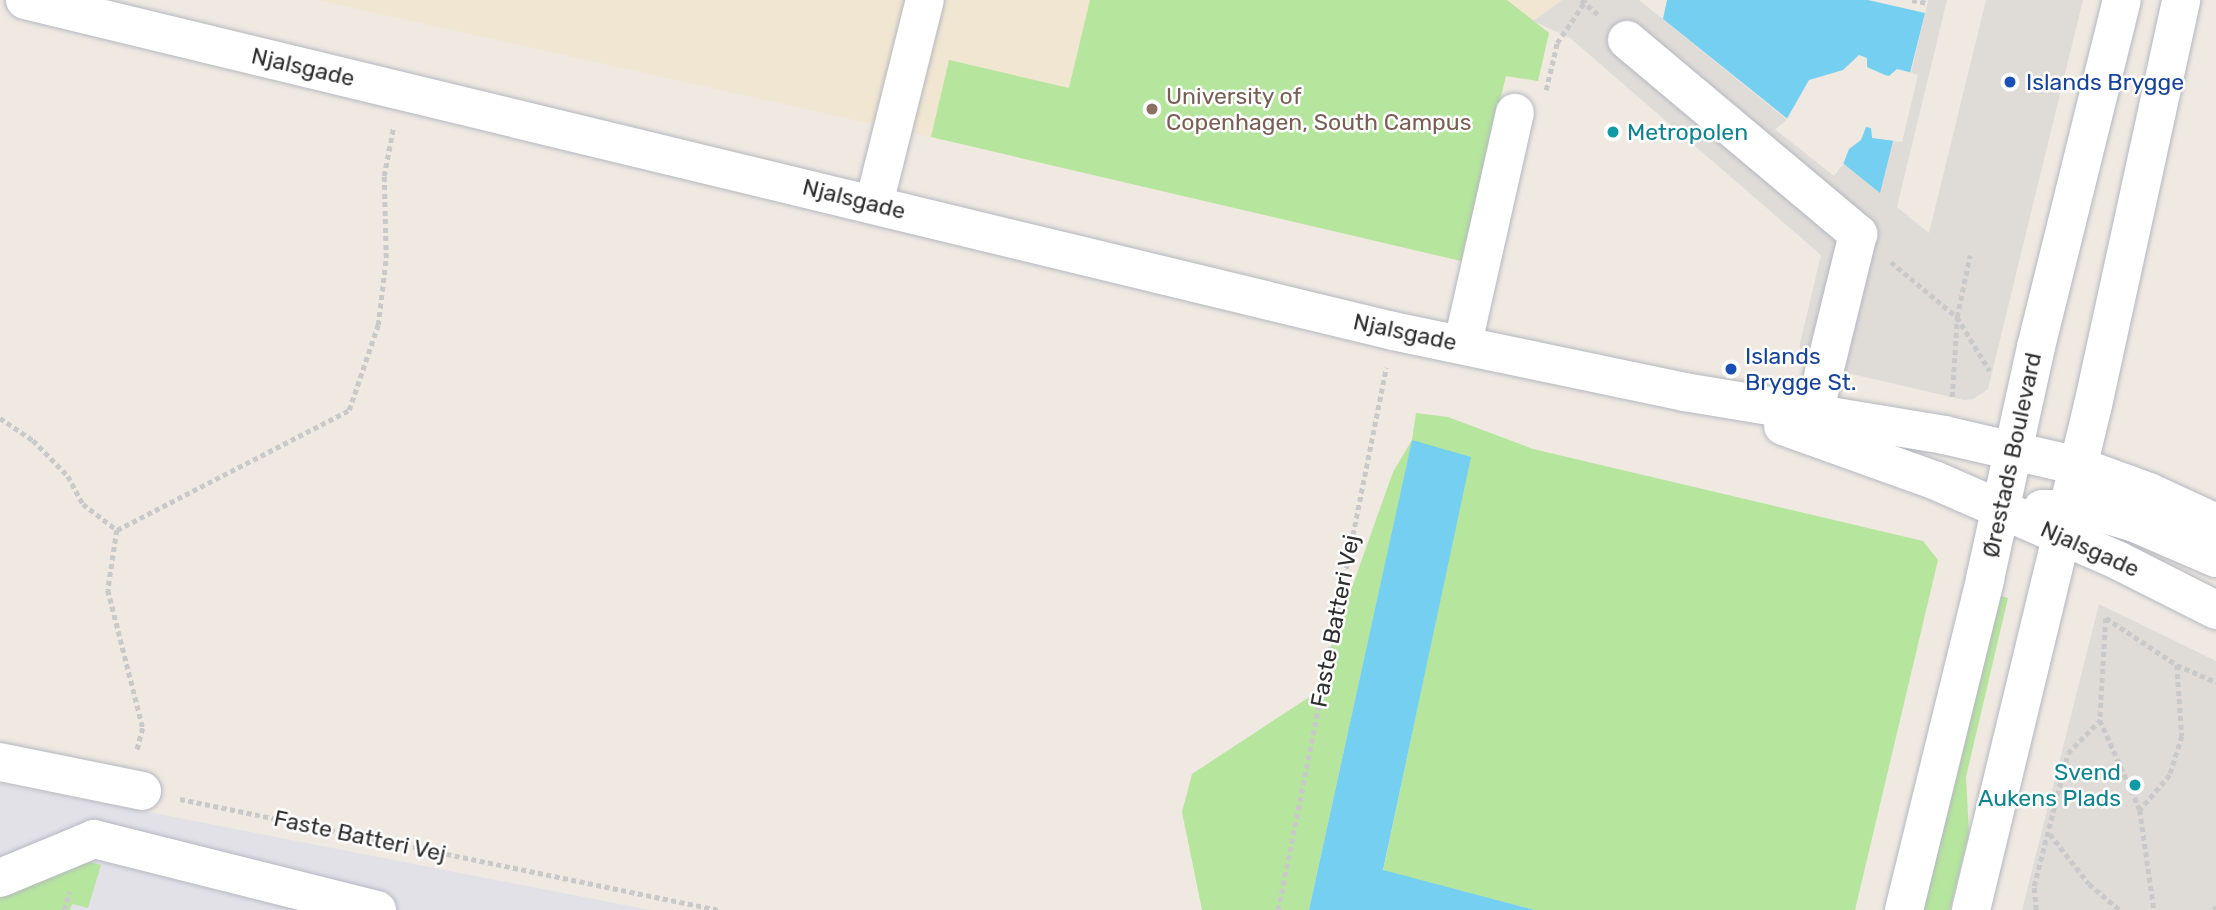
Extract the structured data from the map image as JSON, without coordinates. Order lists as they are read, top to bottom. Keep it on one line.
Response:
{"streets":{"street":["Njalsgade","Ørestads Boulevard"],"path":["Faste Batteri Vej"]},"crossings":[["Njalsgade","Ørestads Boulevard"],["Njalsgade","Faste Batteri Vej"]],"places":["Islands Brygge","University of Copenhagen, South Campus","Metropolen","Islands Brygge St.","Svend Aukens Plads"]}
